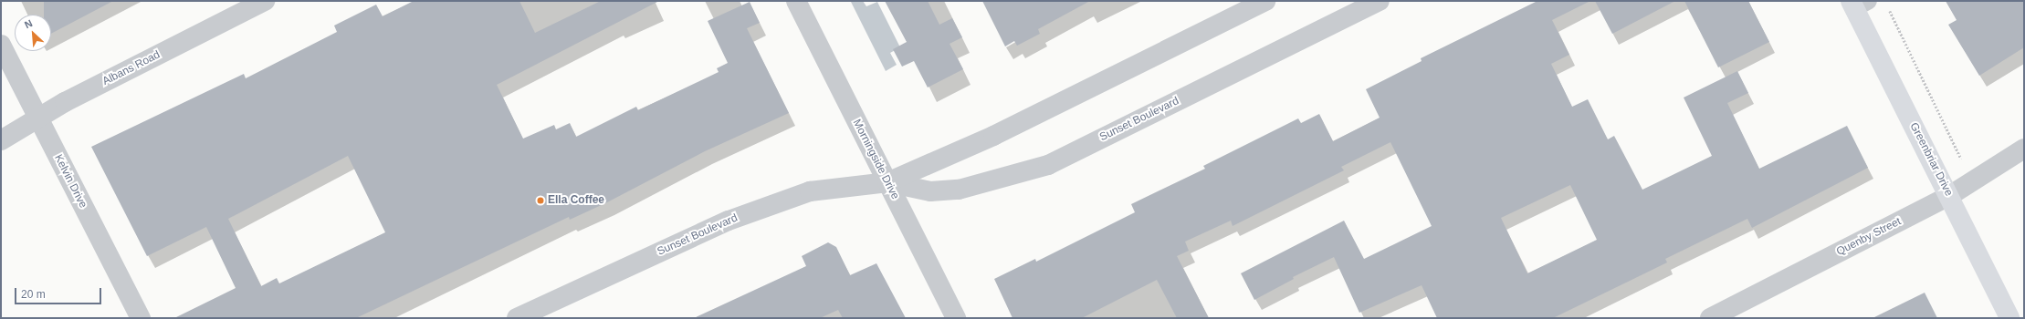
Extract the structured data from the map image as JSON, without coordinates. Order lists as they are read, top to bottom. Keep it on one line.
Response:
{"streets":{"main road":["Greenbriar Drive"],"street":["Albans Road","Sunset Boulevard","Morningside Drive","Kelvin Drive","Quenby Street"]},"crossings":[["Albans Road","Kelvin Drive"],["Sunset Boulevard","Morningside Drive"],["Greenbriar Drive","Quenby Street"]],"places":["Ella Coffee"],"scale_bar":"20 m","north":"top left"}
